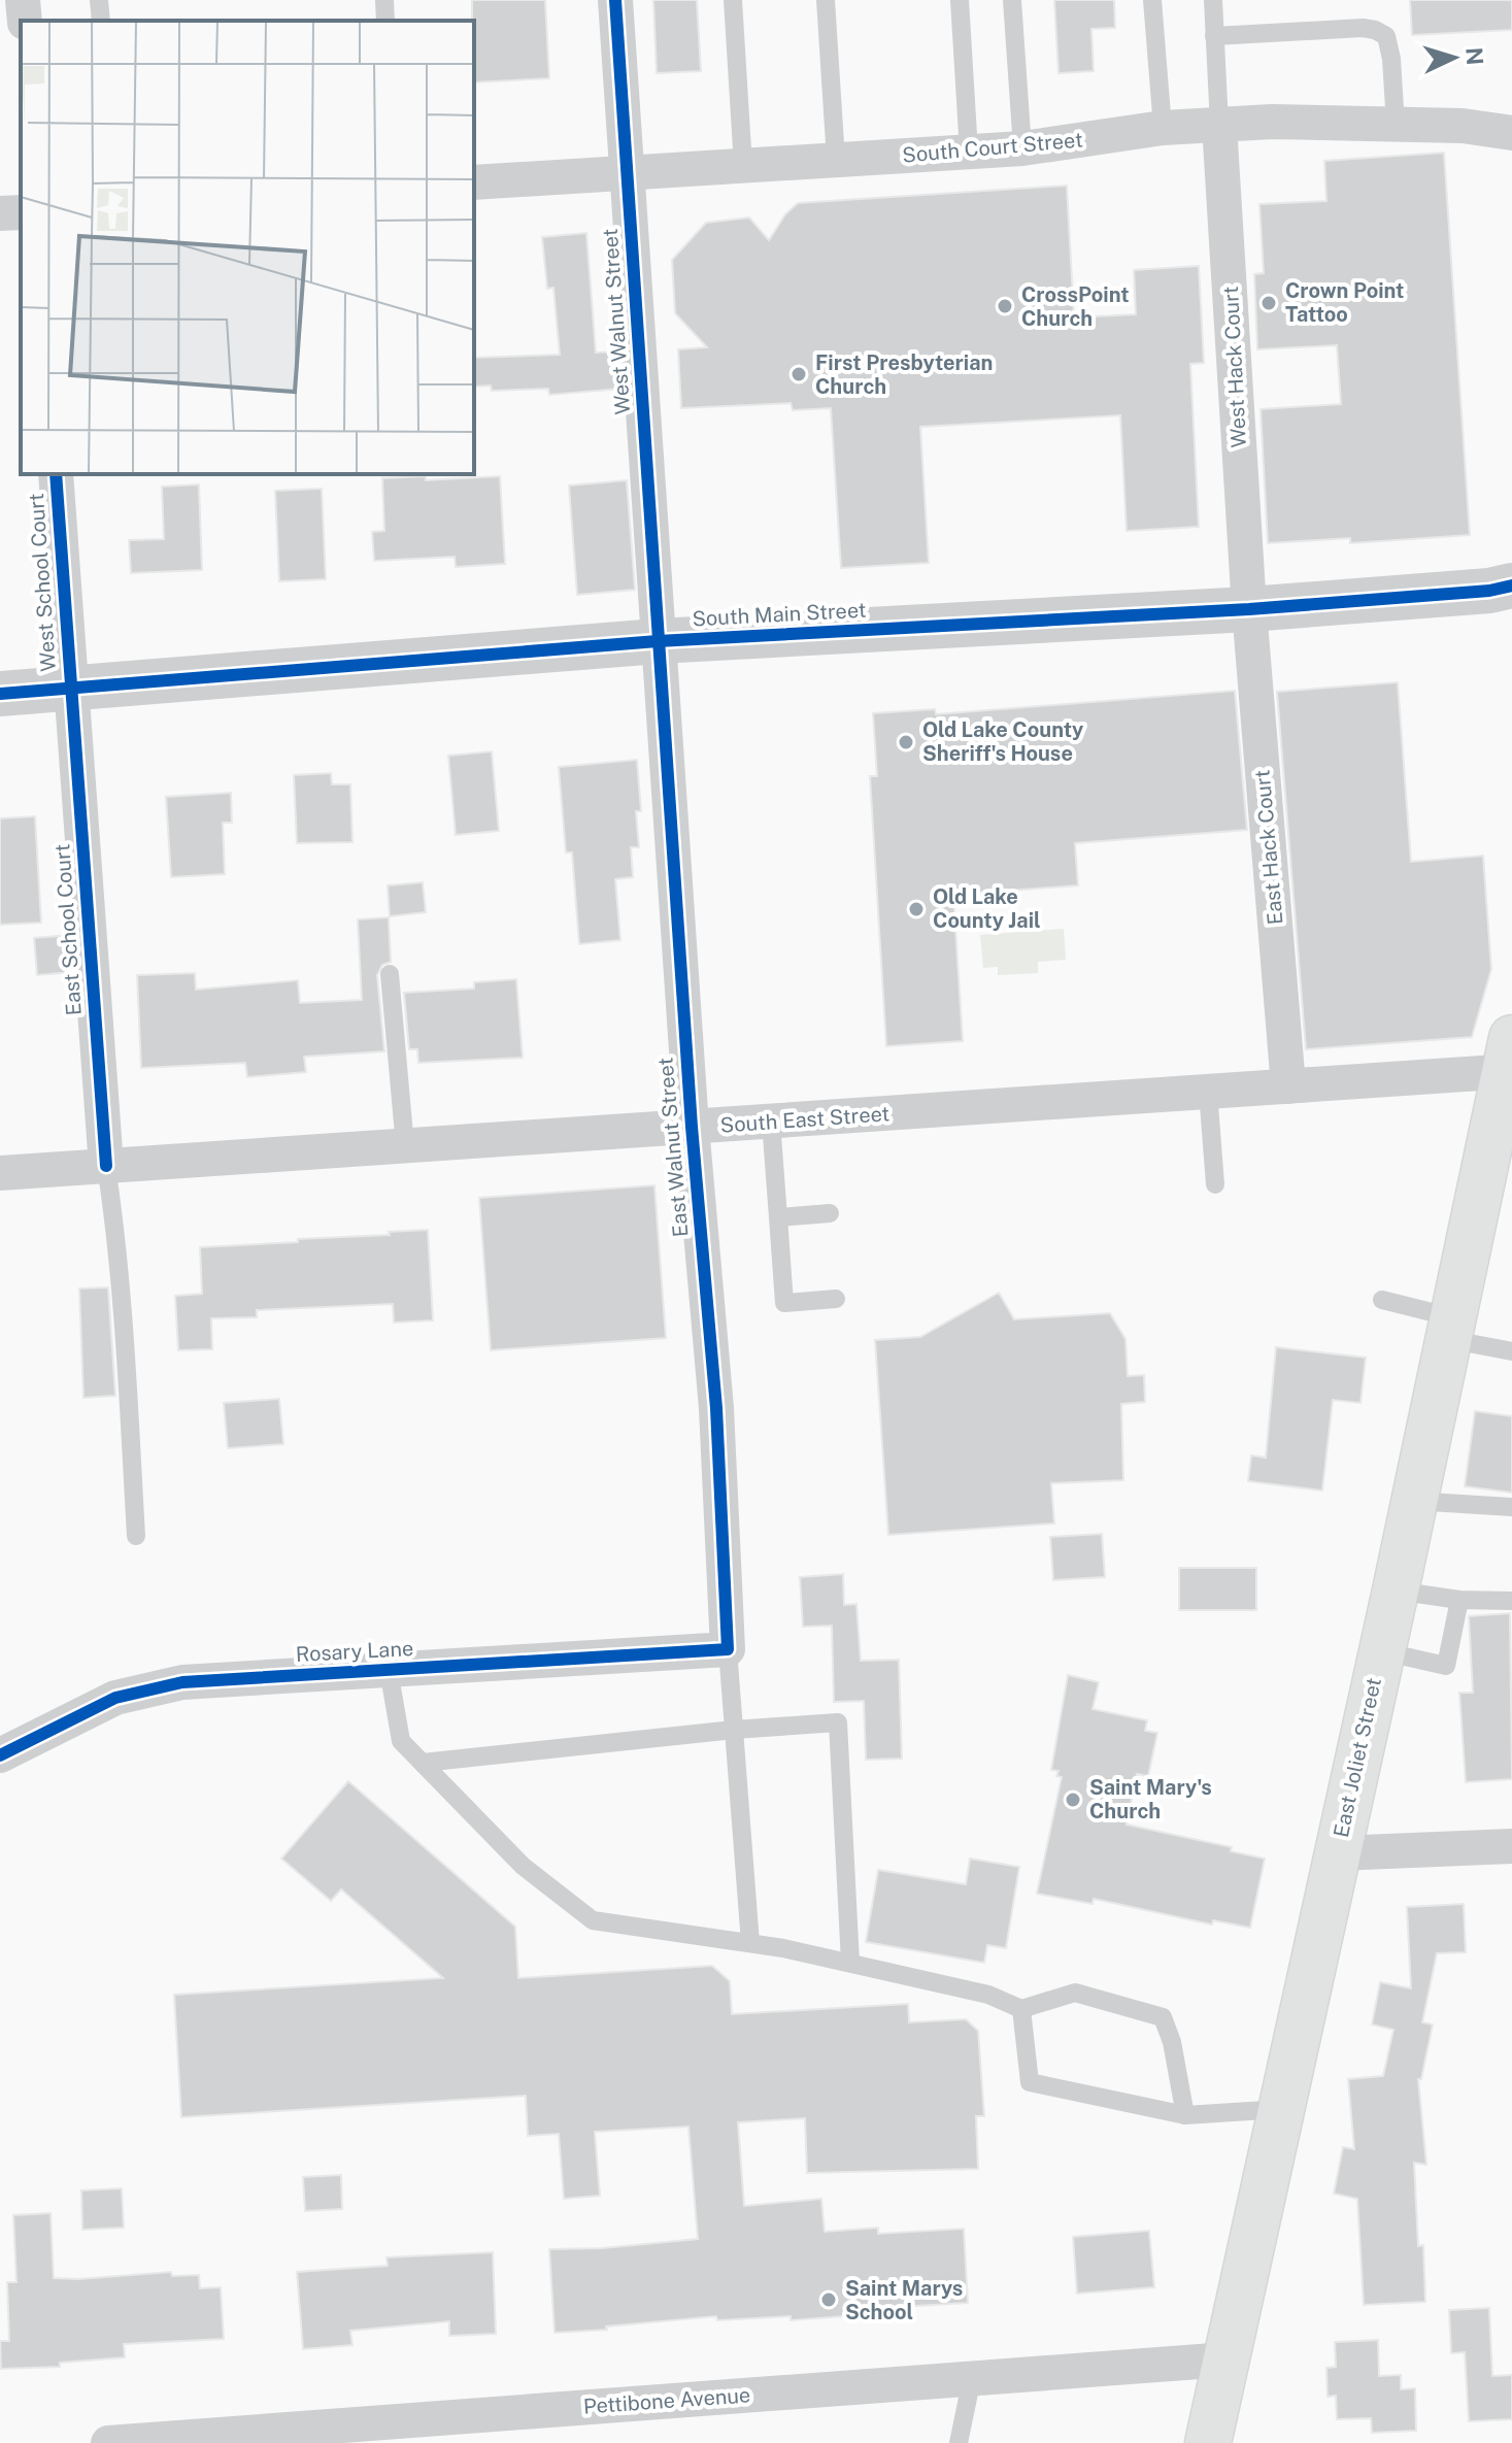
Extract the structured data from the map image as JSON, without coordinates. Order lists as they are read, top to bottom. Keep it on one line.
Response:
{"streets":{"main road":["East Joliet Street"],"street":["South Court Street","West Walnut Street","West Hack Court","West School Court","South Main Street","East Hack Court","East School Court","South East Street","East Walnut Street","Rosary Lane","Pettibone Avenue"]},"crossings":[["South Court Street","West Walnut Street"],["South Court Street","West Hack Court"],["West Walnut Street","South Main Street"],["West Walnut Street","East Walnut Street"],["West Hack Court","South Main Street"],["West Hack Court","East Hack Court"],["West School Court","South Main Street"],["West School Court","East School Court"],["South Main Street","East Hack Court"],["South Main Street","East School Court"],["South Main Street","East Walnut Street"],["East Hack Court","South East Street"],["East School Court","South East Street"],["South East Street","East Walnut Street"],["South East Street","East Joliet Street"],["East Walnut Street","Rosary Lane"],["East Joliet Street","Pettibone Avenue"]],"places":["Crown Point Tattoo","CrossPoint Church","First Presbyterian Church","Old Lake County Sheriff's House","Old Lake County Jail","Saint Mary's Church","Saint Marys School"],"north":"right"}
